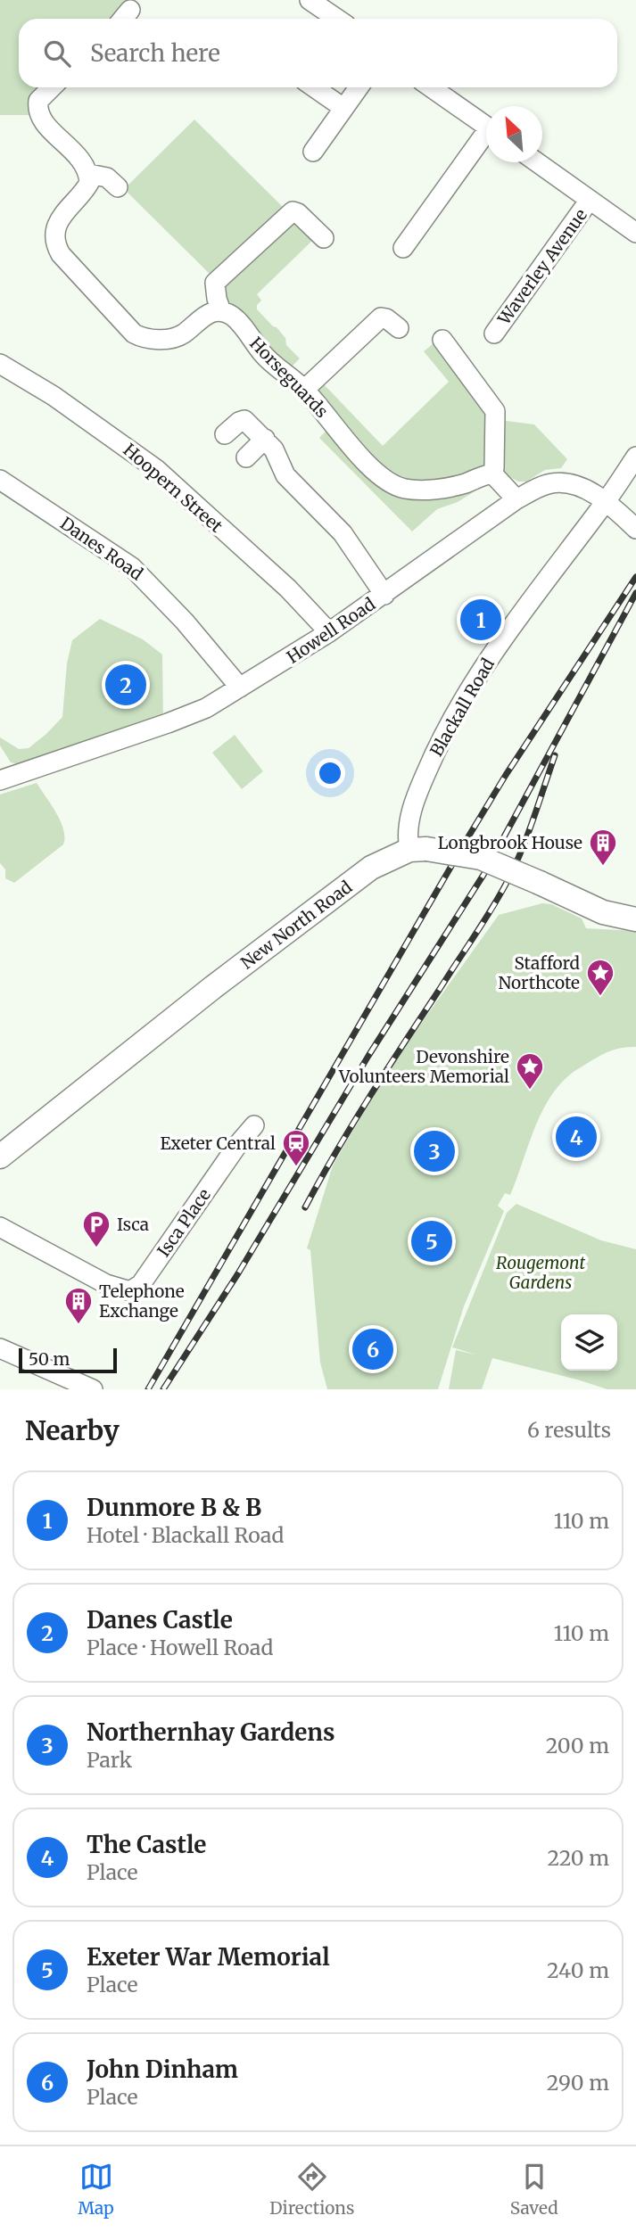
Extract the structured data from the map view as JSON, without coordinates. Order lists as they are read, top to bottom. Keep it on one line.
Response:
{"streets":{"main road":["New North Road"],"street":["Waverley Avenue","Horseguards","Hoopern Street","Danes Road","Howell Road","Blackall Road","Isca Place"]},"crossings":[["Hoopern Street","Howell Road"],["Danes Road","Howell Road"],["Howell Road","Blackall Road"],["Blackall Road","New North Road"]],"parks":["Rougemont Gardens"],"places":{"building":["Longbrook House","Telephone Exchange"],"place":["Stafford Northcote","Devonshire Volunteers Memorial"],"station":["Exeter Central"],"parking":["Isca"]},"scale_bar":"50 m","north":"top left","page":{"search":"Search here","pins":["1","2","4","3","5","6"],"scale":"50 m","heading":["Nearby","6 results"],"list":[{"mark":"1","name":"Dunmore B & B","note":"Hotel · Blackall Road","value":"110 m"},{"mark":"2","name":"Danes Castle","note":"Place · Howell Road","value":"110 m"},{"mark":"3","name":"Northernhay Gardens","note":"Park","value":"200 m"},{"mark":"4","name":"The Castle","note":"Place","value":"220 m"},{"mark":"5","name":"Exeter War Memorial","note":"Place","value":"240 m"},{"mark":"6","name":"John Dinham","note":"Place","value":"290 m"}],"nav":["Map","Directions","Saved"]}}
